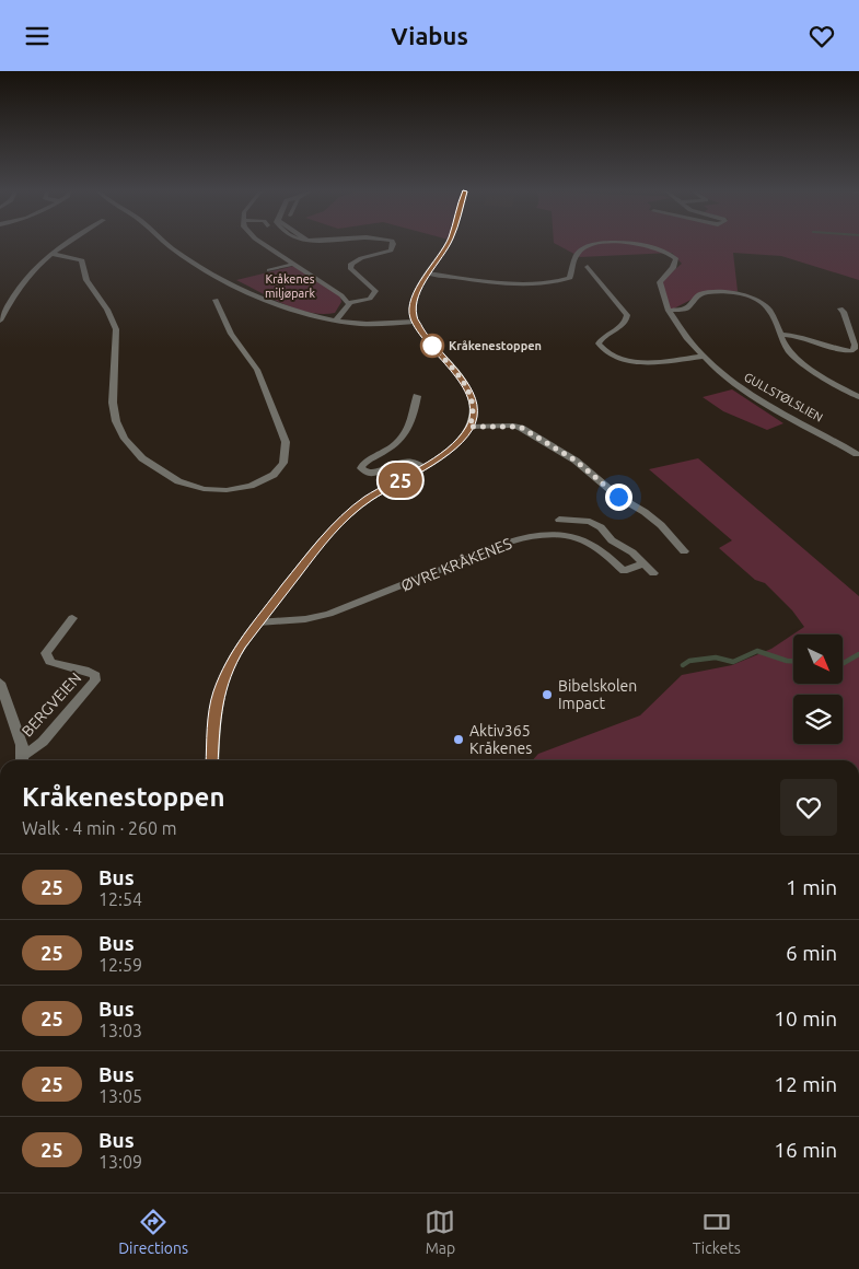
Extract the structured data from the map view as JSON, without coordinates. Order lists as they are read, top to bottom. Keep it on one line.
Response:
{"streets":{"street":["GULLSTØLSLIEN","ØVRE KRÅKENES","BERGVEIEN"]},"parks":["Kråkenes miljøpark"],"places":["Kråkenestoppen","Bibelskolen Impact","Aktiv365 Kråkenes"],"lines":["bus line 25"],"north":"bottom right","page":{"header":"Viabus","on_map":"25","heading":["Kråkenestoppen","Walk · 4 min · 260 m"],"list":[{"mark":"25","name":"Bus","note":"12:54","value":"1 min"},{"mark":"25","name":"Bus","note":"12:59","value":"6 min"},{"mark":"25","name":"Bus","note":"13:03","value":"10 min"},{"mark":"25","name":"Bus","note":"13:05","value":"12 min"},{"mark":"25","name":"Bus","note":"13:09","value":"16 min"}],"tabs":["Directions","Map","Tickets"]}}
